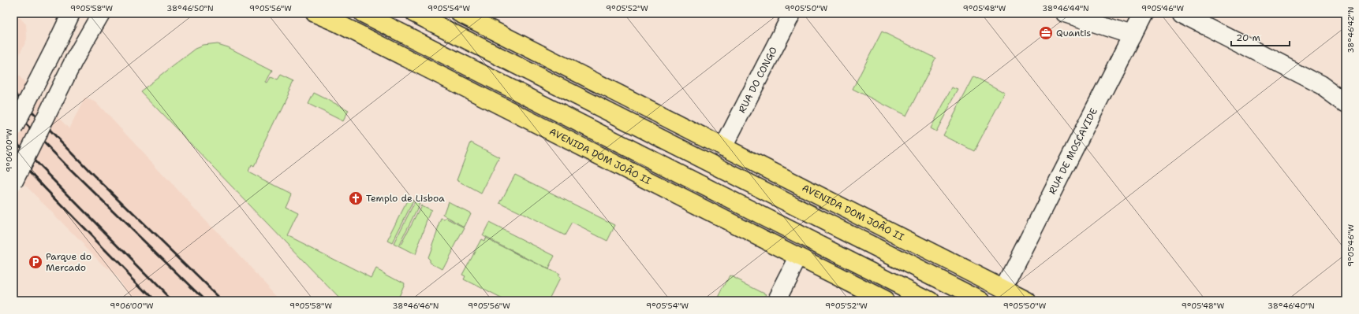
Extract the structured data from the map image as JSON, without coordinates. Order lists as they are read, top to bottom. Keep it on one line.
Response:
{"streets":{"main road":["AVENIDA DOM JOÃO II"],"street":["RUA DO CONGO","RUA DE MOSCAVIDE"]},"crossings":[["RUA DO CONGO","AVENIDA DOM JOÃO II"],["RUA DE MOSCAVIDE","AVENIDA DOM JOÃO II"]],"places":{"office":["Quantis"],"church":["Templo de Lisboa"],"parking":["Parque do Mercado"]},"scale_bar":"20 m","coordinates":["9°05'58\"W","38°46'50\"N","9°05'56\"W","9°05'54\"W","9°05'52\"W","9°05'50\"W","9°05'48\"W","38°46'44\"N","9°05'46\"W","38°46'42\"N","9°06'00\"W","38°46'46\"N","38°46'40\"N"]}
